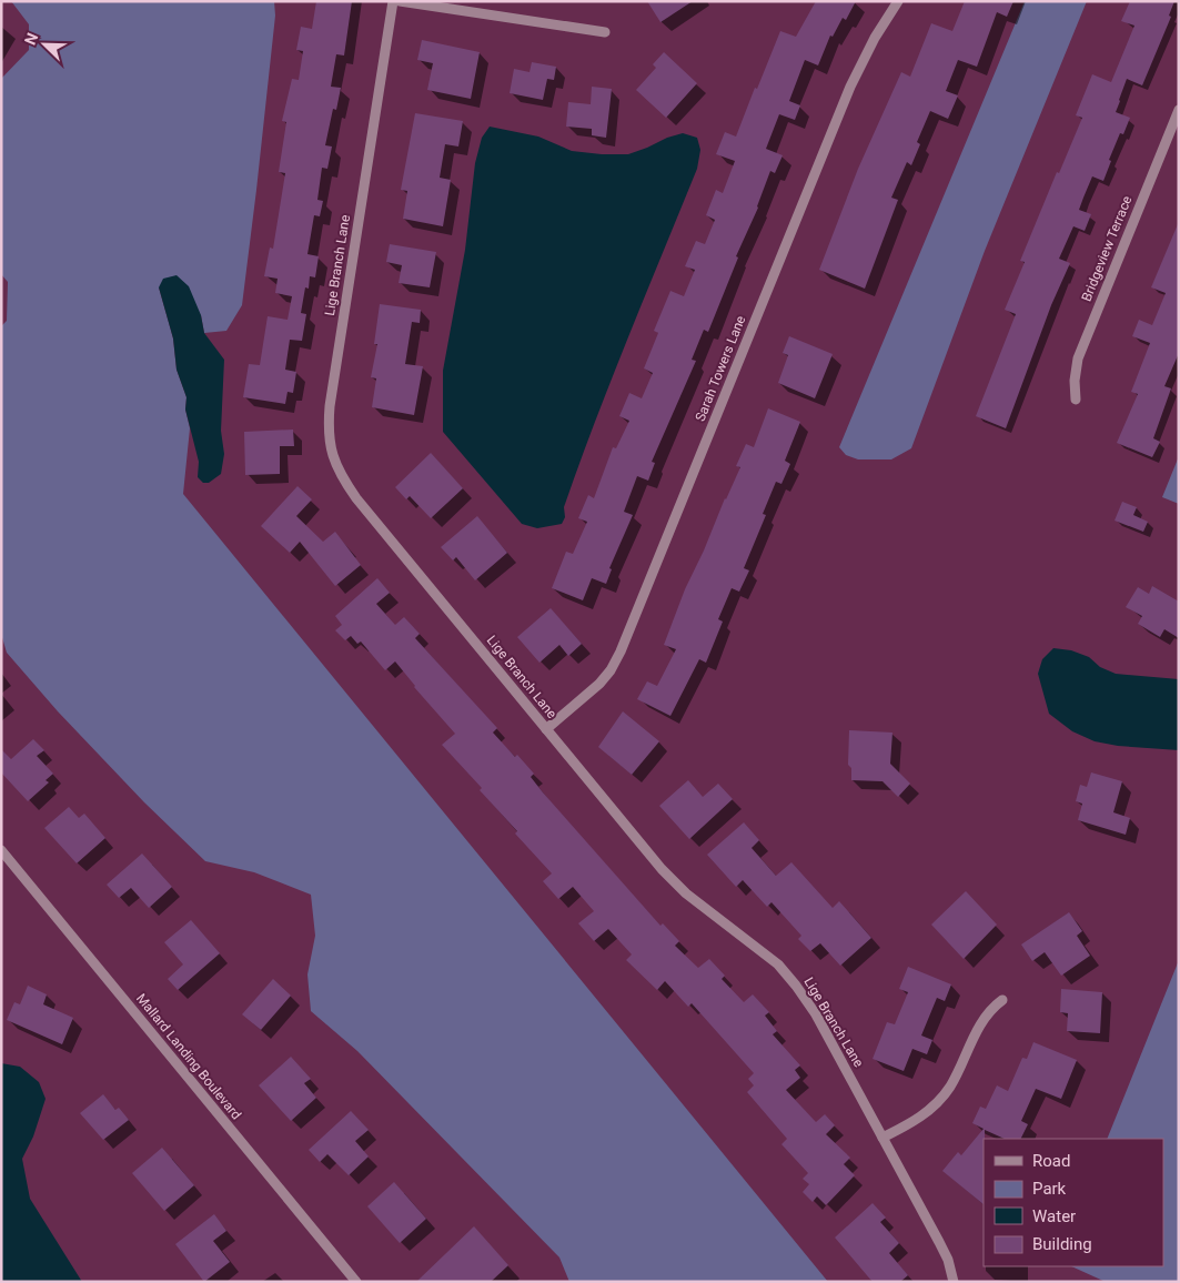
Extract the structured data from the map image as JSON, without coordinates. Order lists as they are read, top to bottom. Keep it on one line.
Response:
{"streets":{"street":["Bridgeview Terrace","Lige Branch Lane","Sarah Towers Lane","Mallard Landing Boulevard"]},"crossings":[["Lige Branch Lane","Sarah Towers Lane"]],"legend":["Road","Park","Water","Building"],"north":"top left"}
